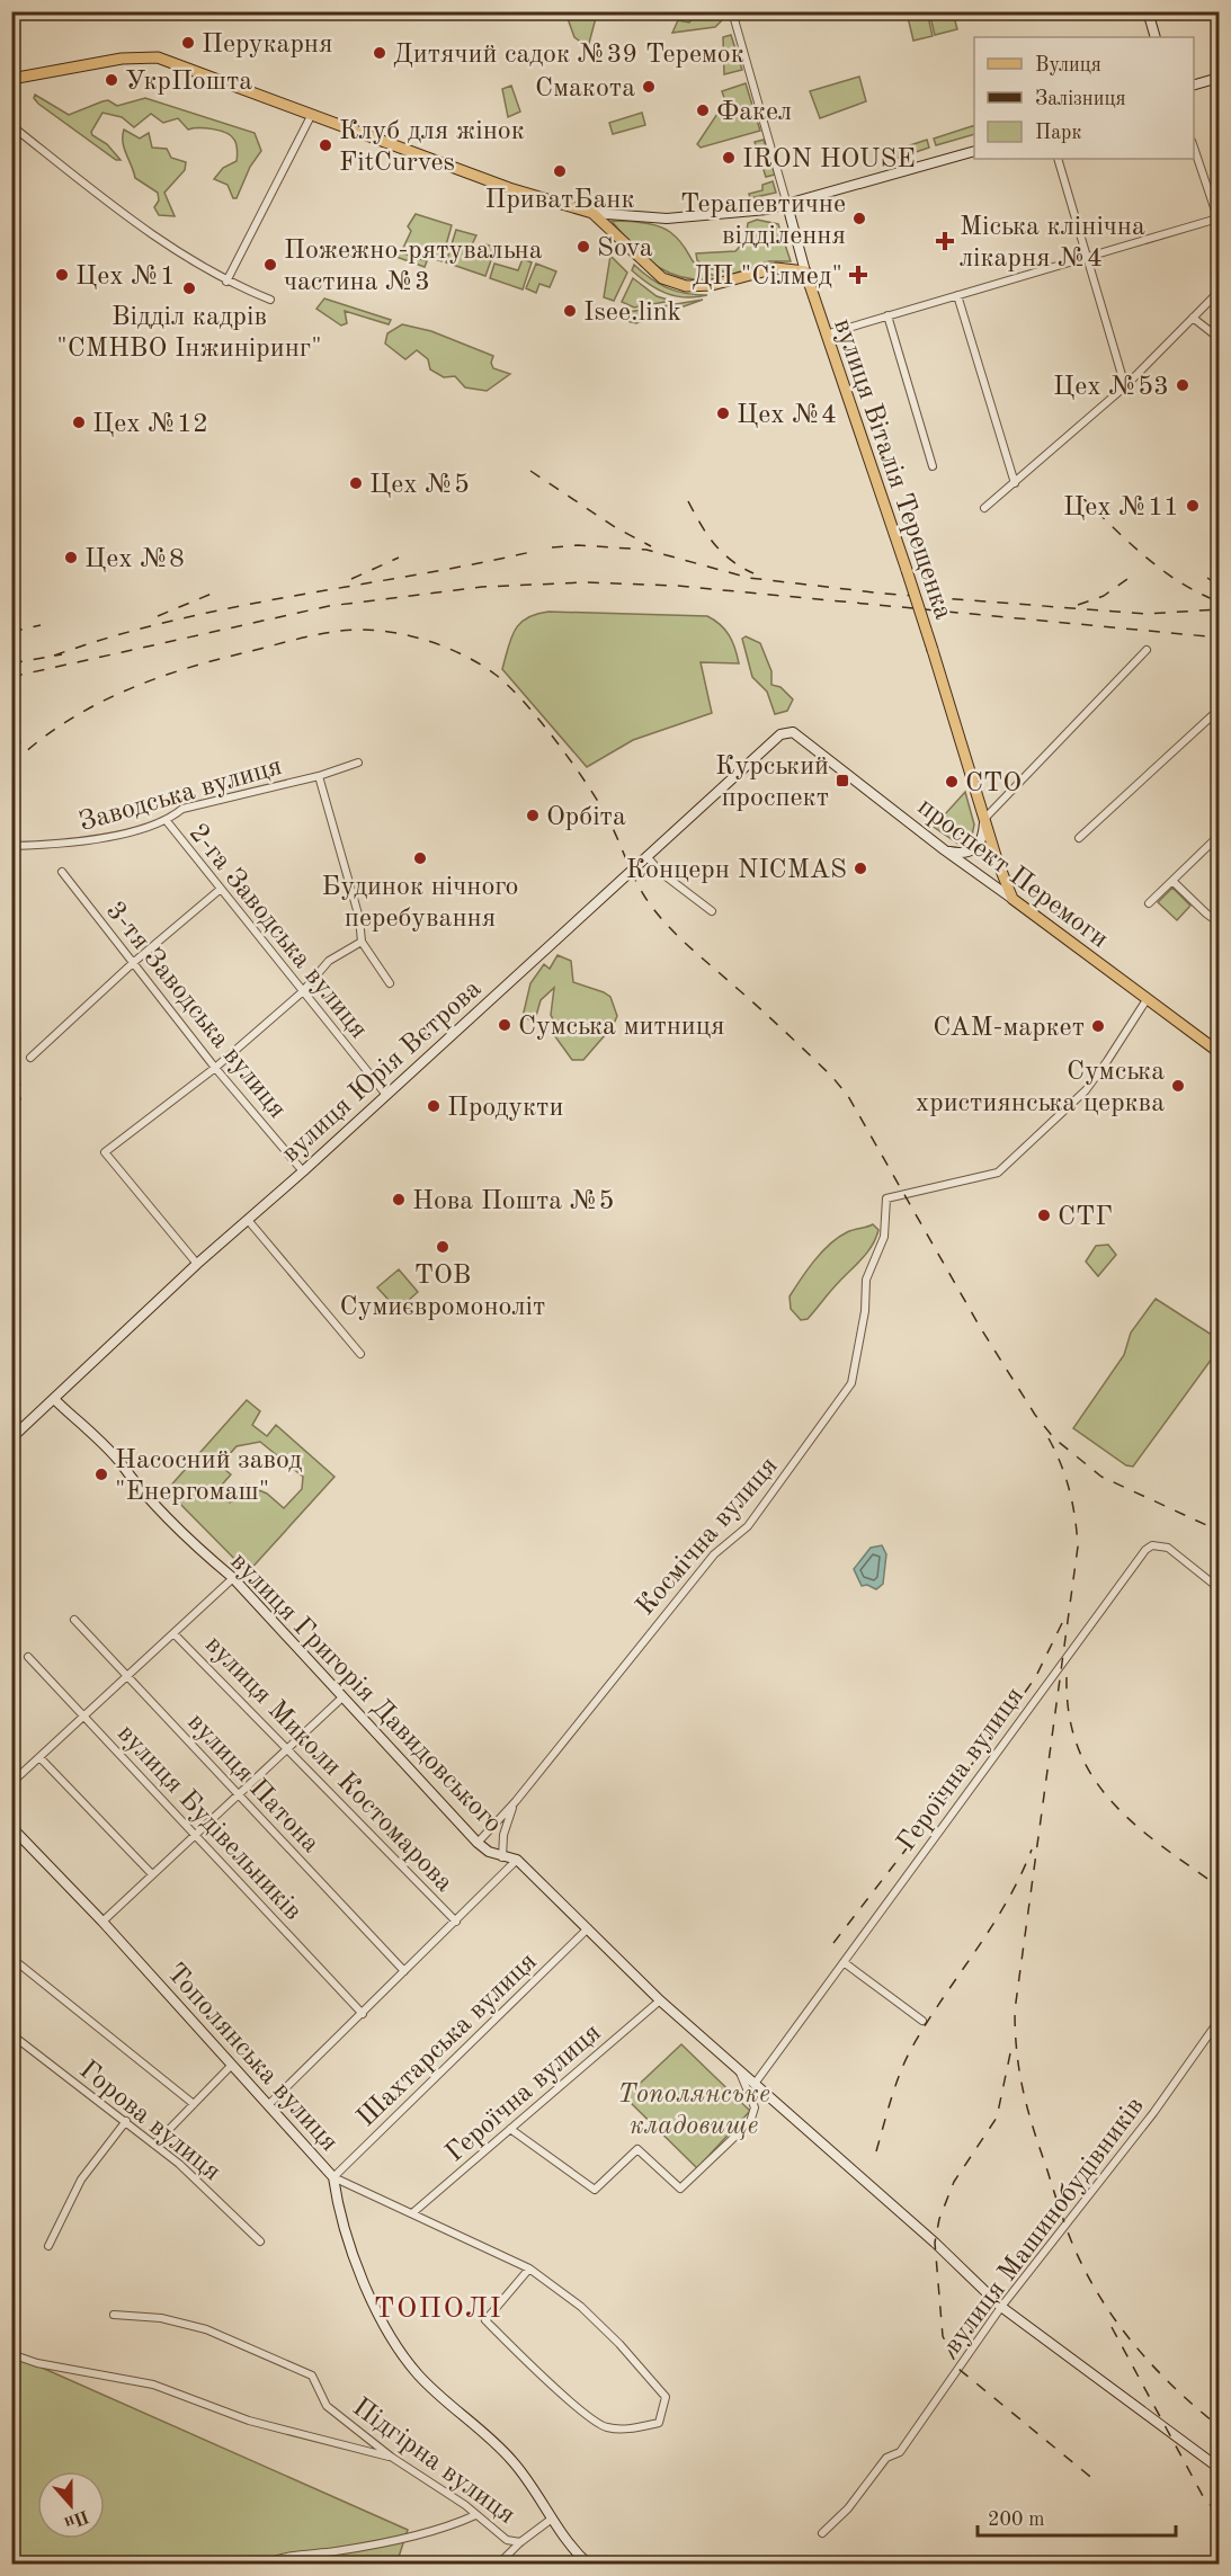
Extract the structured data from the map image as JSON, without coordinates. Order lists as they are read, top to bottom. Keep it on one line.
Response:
{"streets":{"main road":["вулиця Віталія Терещенка","проспект Перемоги"],"street":["Заводська вулиця","2-га Заводська вулиця","3-тя Заводська вулиця","вулиця Юрія Вєтрова","Космічна вулиця","вулиця Григорія Давидовського","вулиця Миколи Костомарова","Героїчна вулиця","вулиця Патона","вулиця Будівельників","Шахтарська вулиця","Тополянська вулиця","Горова вулиця","вулиця Машинобудівників","Підгірна вулиця"]},"crossings":[["вулиця Віталія Терещенка","проспект Перемоги"],["Заводська вулиця","2-га Заводська вулиця"],["проспект Перемоги","вулиця Юрія Вєтрова"],["проспект Перемоги","Космічна вулиця"],["2-га Заводська вулиця","вулиця Юрія Вєтрова"],["3-тя Заводська вулиця","вулиця Юрія Вєтрова"],["вулиця Юрія Вєтрова","вулиця Григорія Давидовського"],["Космічна вулиця","вулиця Григорія Давидовського"],["вулиця Григорія Давидовського","Героїчна вулиця"],["вулиця Григорія Давидовського","Шахтарська вулиця"],["вулиця Григорія Давидовського","вулиця Машинобудівників"],["Шахтарська вулиця","Тополянська вулиця"]],"districts":["ТОПОЛІ"],"parks":["Тополянське кладовище"],"places":{"other":["Перукарня","Дитячий садок №39 Теремок","УкрПошта","Смакота","Факел","Клуб для жінок FitCurves","IRON HOUSE","ПриватБанк","Терапевтичне відділення","Sova","Пожежно-рятувальна частина №3","Цех №1","Відділ кадрів \"СМНВО Інжиніринг\"","Isee.link","Цех №53","Цех №4","Цех №12","Цех №5","Цех №11","Цех №8","СТО","Орбіта","Будинок нічного перебування","Концерн NICMAS","Сумська митниця","САМ-маркет","Сумська християнська церква","Продукти","Нова Пошта №5","СТГ","ТОВ Сумиєвромоноліт","Насосний завод \"Енергомаш\""],"health":["Міська клінічна лікарня №4","ДП \"Сілмед\""],"transit":["Курський проспект"]},"legend":["Вулиця","Залізниця","Парк"],"scale_bar":"200 m","north":"bottom"}
